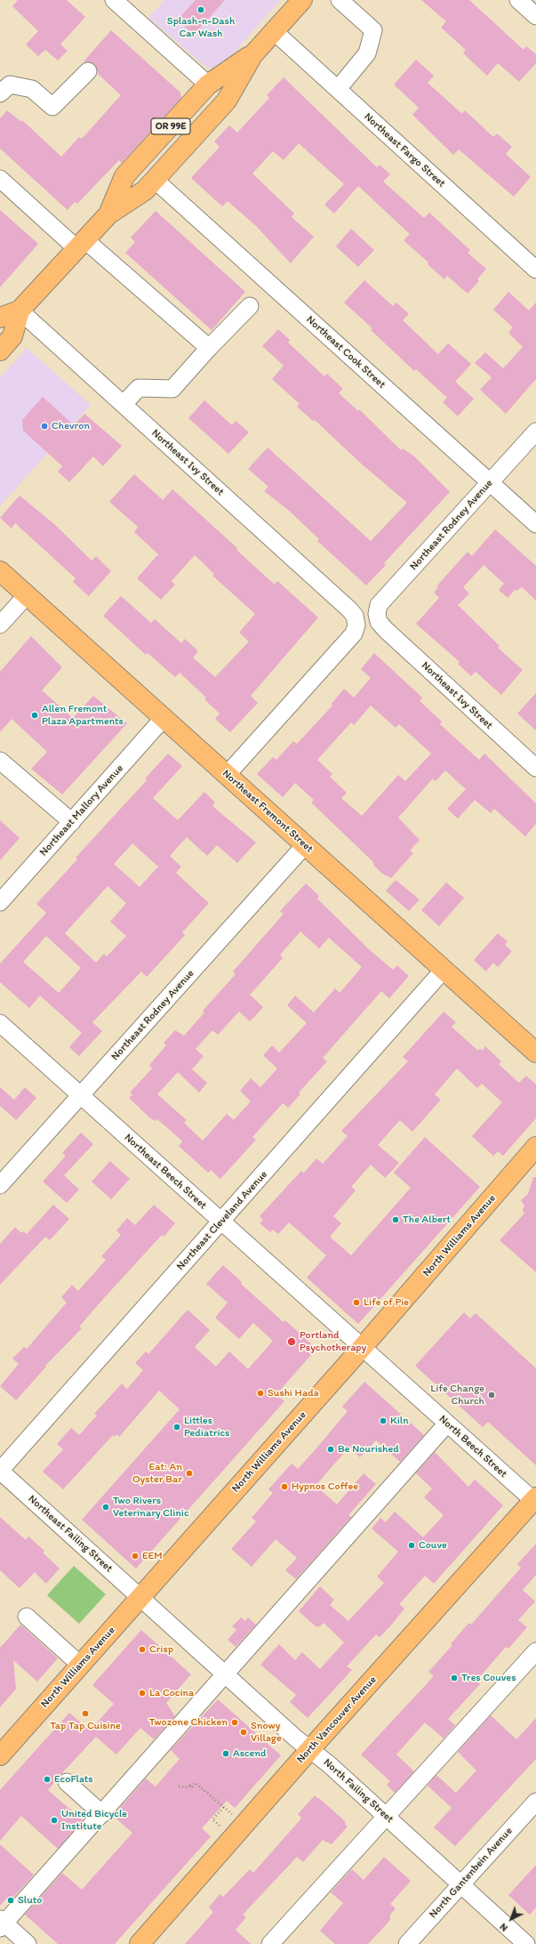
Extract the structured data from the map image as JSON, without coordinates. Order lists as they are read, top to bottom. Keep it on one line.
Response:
{"streets":{"main road":["OR 99E","Northeast Fremont Street","North Williams Avenue","North Vancouver Avenue"],"street":["Northeast Fargo Street","Northeast Cook Street","Northeast Ivy Street","Northeast Rodney Avenue","Northeast Mallory Avenue","Northeast Beech Street","Northeast Cleveland Avenue","North Beech Street","Northeast Failing Street","North Failing Street","North Gantenbein Avenue"]},"crossings":[["OR 99E","Northeast Fargo Street"],["OR 99E","Northeast Cook Street"],["OR 99E","Northeast Ivy Street"],["Northeast Cook Street","Northeast Rodney Avenue"],["Northeast Ivy Street","Northeast Rodney Avenue"],["Northeast Ivy Street","Northeast Fremont Street"],["Northeast Rodney Avenue","Northeast Fremont Street"],["Northeast Rodney Avenue","Northeast Beech Street"],["Northeast Mallory Avenue","Northeast Fremont Street"],["Northeast Fremont Street","Northeast Cleveland Avenue"],["Northeast Beech Street","Northeast Cleveland Avenue"],["Northeast Beech Street","North Williams Avenue"],["Northeast Beech Street","North Beech Street"],["Northeast Cleveland Avenue","Northeast Failing Street"],["North Williams Avenue","North Beech Street"],["North Williams Avenue","Northeast Failing Street"],["North Williams Avenue","North Failing Street"],["North Beech Street","North Vancouver Avenue"],["Northeast Failing Street","North Failing Street"],["North Vancouver Avenue","North Failing Street"],["North Failing Street","North Gantenbein Avenue"]],"places":["Splash-n-Dash Car Wash","Chevron","Allen Fremont Plaza Apartments","The Albert","Life of Pie","Portland Psychotherapy","Sushi Hada","Life Change Church","Kiln","Littles Pediatrics","Be Nourished","Eat: An Oyster Bar","Hypnos Coffee","Two Rivers Veterinary Clinic","Couve","EEM","Crisp","Tres Couves","La Cocina","Tap Tap Cuisine","Twozone Chicken","Snowy Village","Ascend","EcoFlats","United Bicycle Institute","Sluto"],"north":"bottom left"}
